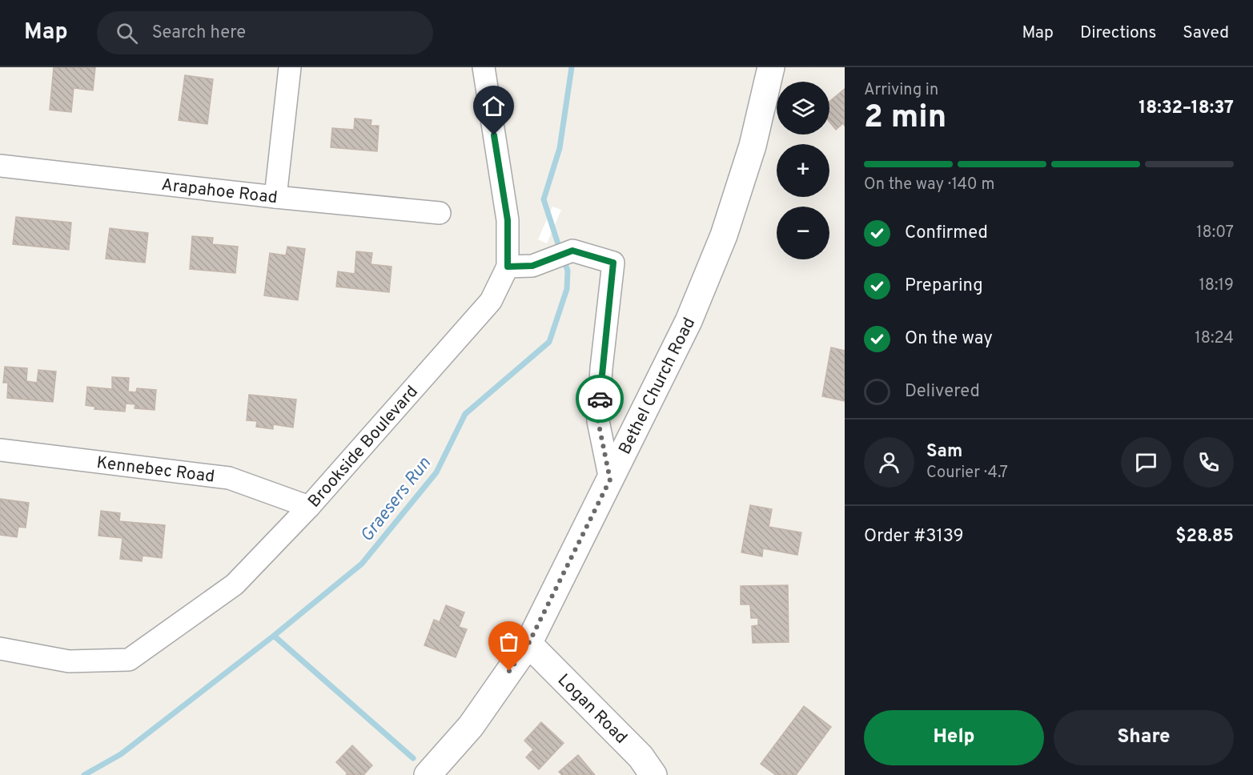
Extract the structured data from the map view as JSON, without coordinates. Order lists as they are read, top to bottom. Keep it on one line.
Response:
{"streets":{"street":["Arapahoe Road","Bethel Church Road","Brookside Boulevard","Kennebec Road","Logan Road"]},"crossings":[["Bethel Church Road","Logan Road"],["Brookside Boulevard","Kennebec Road"]],"water":["Graesers Run"],"page":{"header":"Map","search":"Search here","nav":["Map","Directions","Saved"],"heading":["2 min","Arriving in","18:32–18:37"],"panel":["Sam","Courier · 4.7","Order #3139","$28.85"],"map_buttons":["+","−"],"bar":"On the way · 140 m","list":[["Confirmed","18:07"],["Preparing","18:19"],["On the way","18:24"],"Delivered"],"buttons":["Help","Share"]}}
